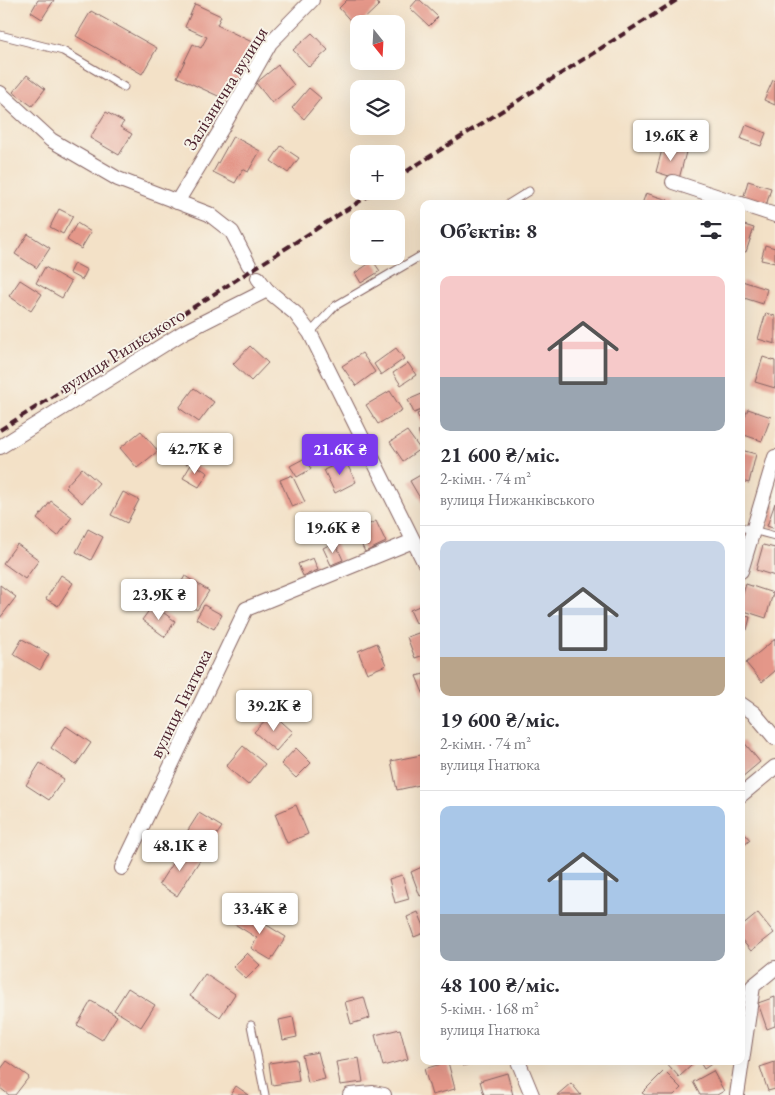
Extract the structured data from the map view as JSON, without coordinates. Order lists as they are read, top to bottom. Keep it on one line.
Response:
{"streets":{"street":["Залізнична вулиця","вулиця Рильського","вулиця Гнатюка"]},"north":"bottom","page":{"map_buttons":["+","−"],"price":["19.6K ₴","42.7K ₴","21.6K ₴","19.6K ₴","23.9K ₴","39.2K ₴","48.1K ₴","33.4K ₴"],"heading":"Об’єктів: 8","list":[{"name":"21 600 ₴/міс.","note":"2-кімн. · 74 m² · вулиця Нижанківського"},{"name":"19 600 ₴/міс.","note":"2-кімн. · 74 m² · вулиця Гнатюка"},{"name":"48 100 ₴/міс.","note":"5-кімн. · 168 m² · вулиця Гнатюка"}]}}
